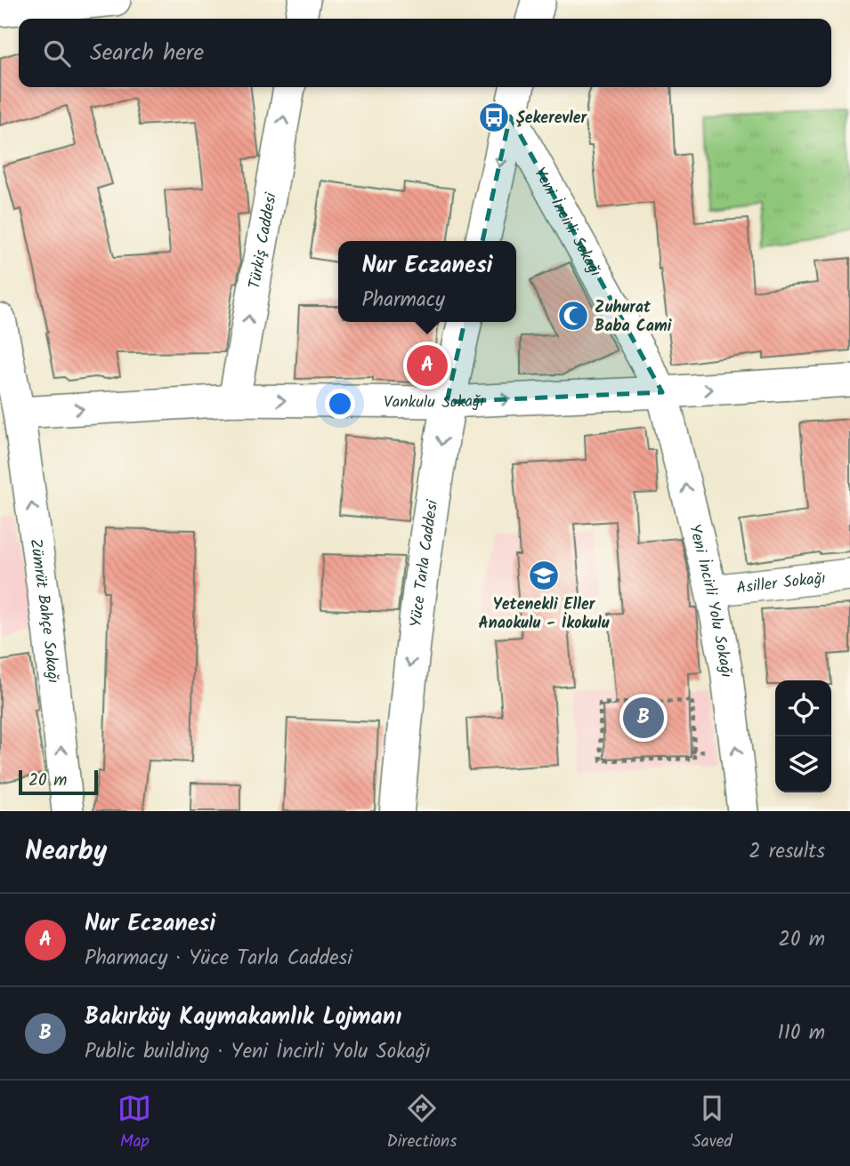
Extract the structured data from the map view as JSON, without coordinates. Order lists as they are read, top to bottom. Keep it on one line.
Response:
{"streets":{"main road":["Yüce Tarla Caddesi"],"street":["Yeni İncirli Sokağı","Türkiş Caddesi","Vankulu Sokağı","Asiller Sokağı","Yeni İncirli Yolu Sokağı","Zümrüt Bahçe Sokağı"]},"crossings":[["Yeni İncirli Sokağı","Vankulu Sokağı"],["Yeni İncirli Sokağı","Yeni İncirli Yolu Sokağı"],["Türkiş Caddesi","Vankulu Sokağı"],["Vankulu Sokağı","Yüce Tarla Caddesi"],["Vankulu Sokağı","Yeni İncirli Yolu Sokağı"],["Vankulu Sokağı","Zümrüt Bahçe Sokağı"],["Asiller Sokağı","Yeni İncirli Yolu Sokağı"]],"one_way":["Türkiş Caddesi","Vankulu Sokağı","Yüce Tarla Caddesi","Yeni İncirli Yolu Sokağı","Zümrüt Bahçe Sokağı"],"places":{"bus stop":["Şekerevler"],"mosque":["Zuhurat Baba Cami"],"school or university":["Yetenekli Eller Anaokulu - İkokulu"]},"scale_bar":"20 m","page":{"search":"Search here","popup":["Nur Eczanesi","Pharmacy"],"pins":["A","B"],"scale":"20 m","heading":["Nearby","2 results"],"list":[{"mark":"A","name":"Nur Eczanesi","note":"Pharmacy · Yüce Tarla Caddesi","value":"20 m"},{"mark":"B","name":"Bakırköy Kaymakamlık Lojmanı","note":"Public building · Yeni İncirli Yolu Sokağı","value":"110 m"}],"nav":["Map","Directions","Saved"]}}
